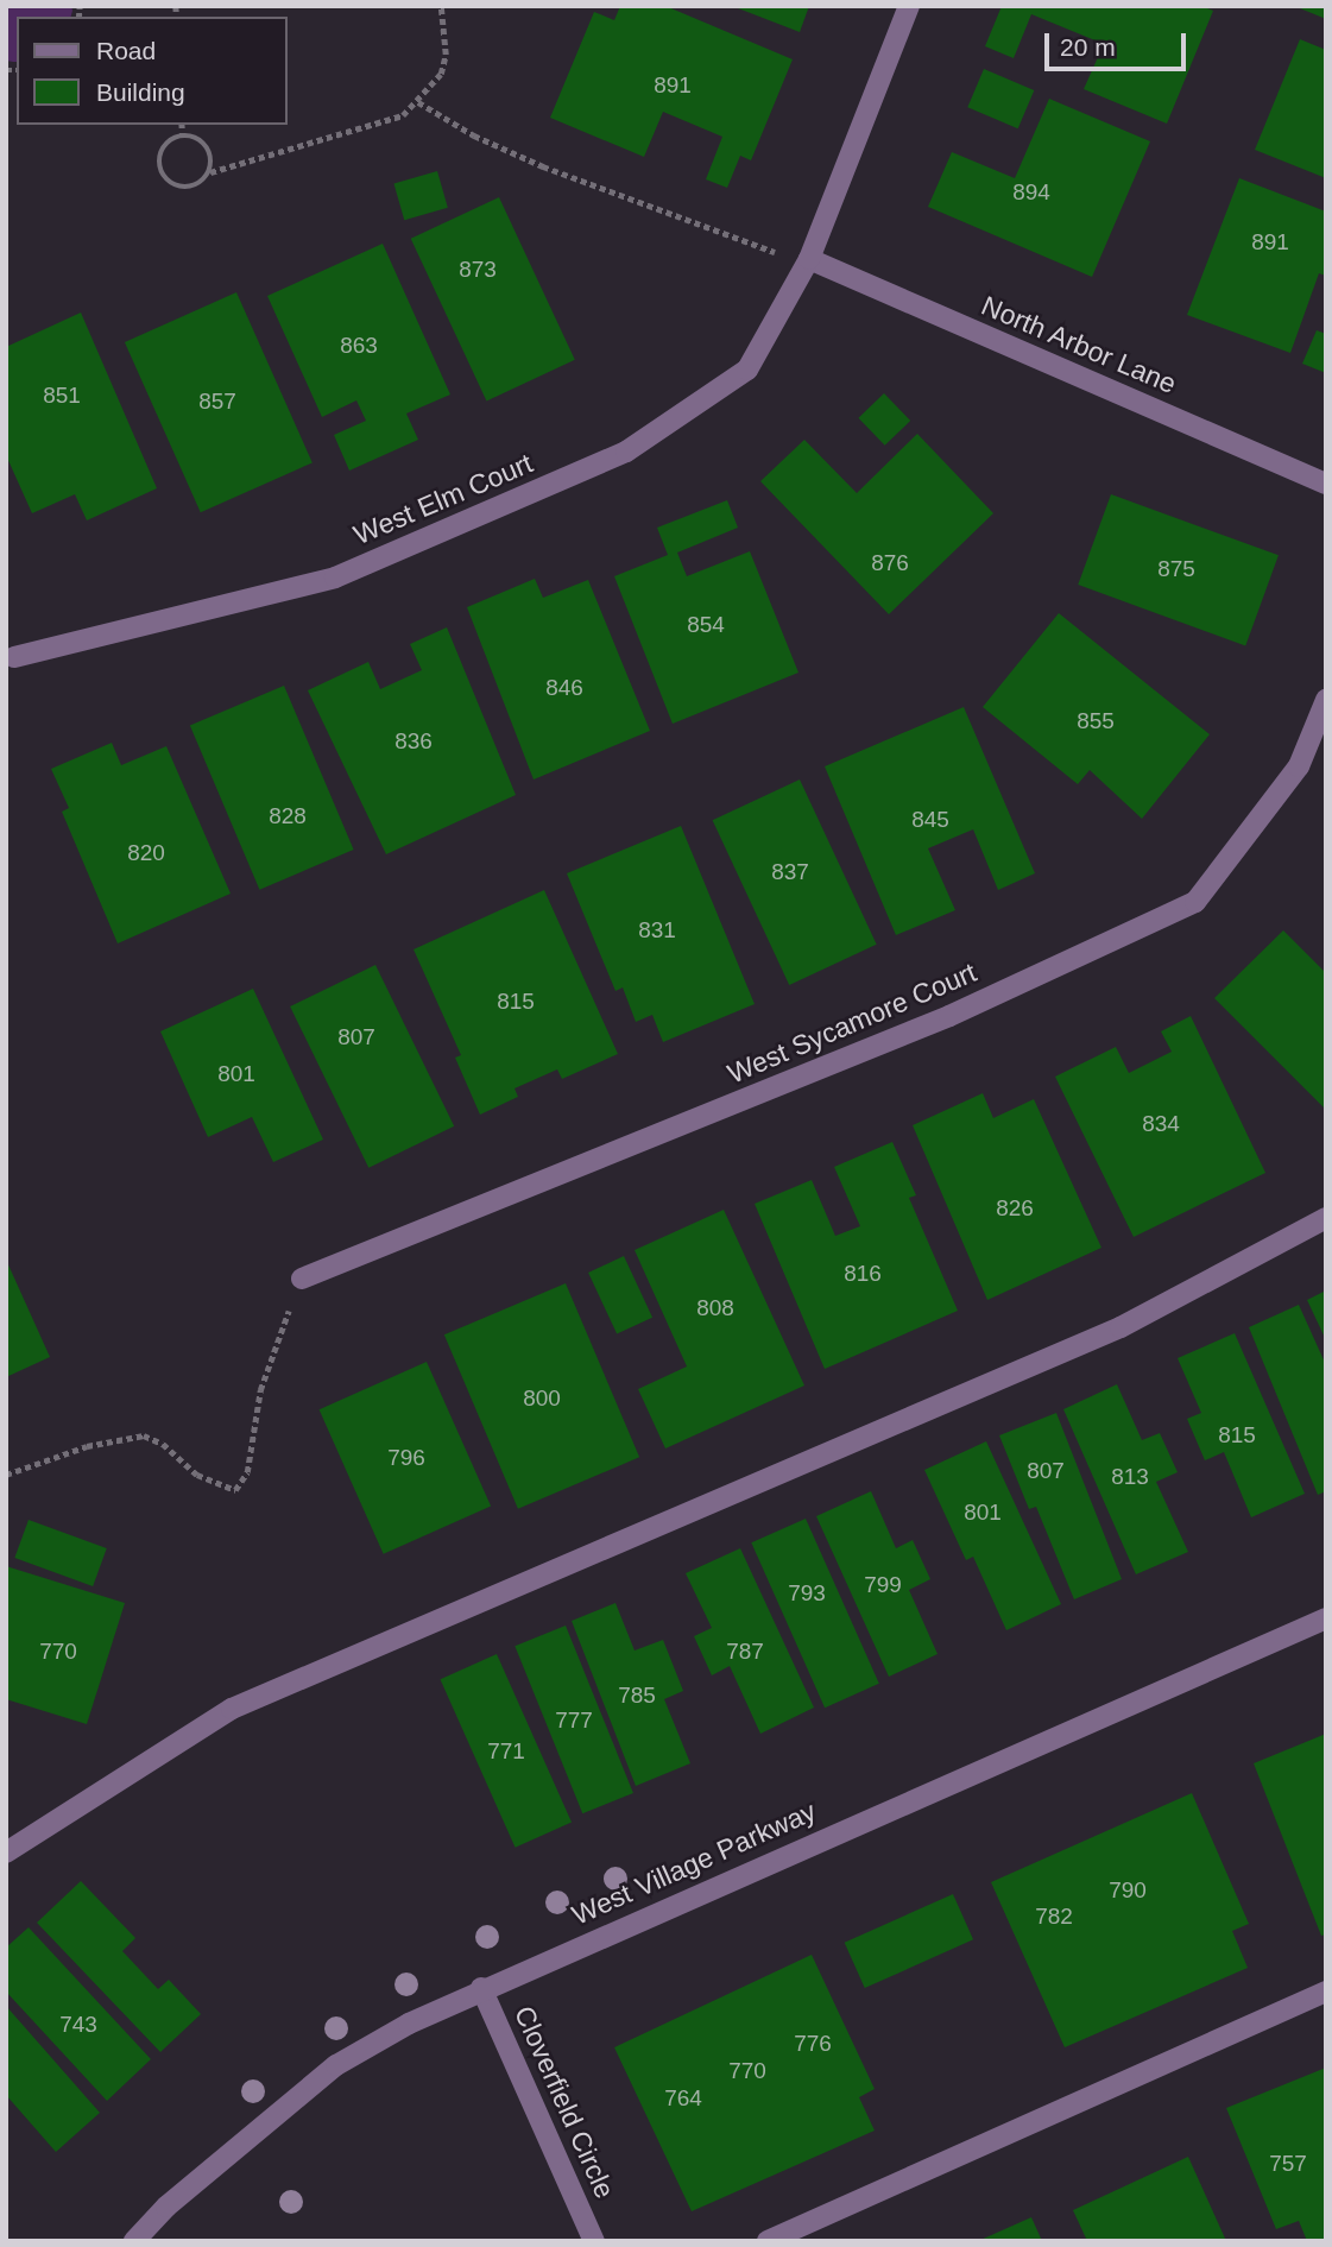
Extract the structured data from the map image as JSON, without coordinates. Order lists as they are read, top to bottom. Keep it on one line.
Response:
{"streets":{"street":["North Arbor Lane","West Elm Court","West Sycamore Court","West Village Parkway","Cloverfield Circle"]},"crossings":[["North Arbor Lane","West Elm Court"],["West Village Parkway","Cloverfield Circle"]],"house_numbers":["891","894","891","873","863","851","857","876","875","854","846","855","836","828","845","820","837","831","815","807","801","834","826","816","808","800","815","796","807","813","801","799","793","770","787","785","777","771","790","782","743","776","770","764","757"],"legend":["Road","Building"],"scale_bar":"20 m"}
